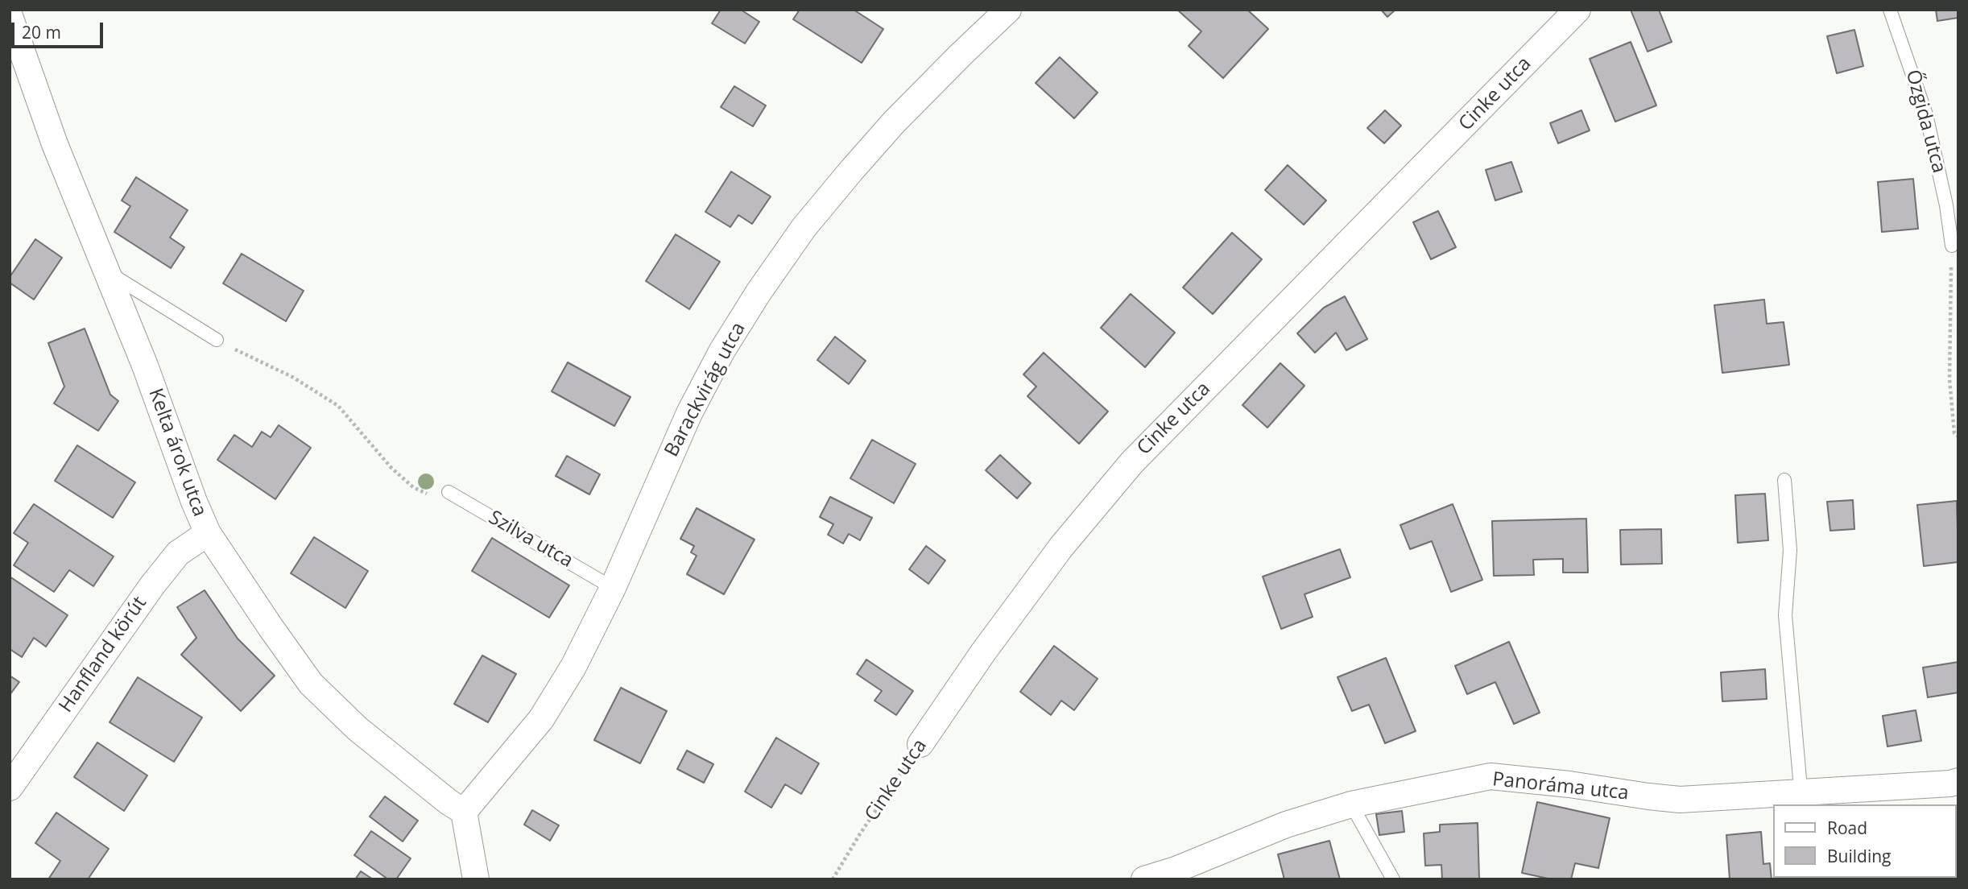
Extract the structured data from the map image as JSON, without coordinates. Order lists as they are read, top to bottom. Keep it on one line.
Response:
{"streets":{"street":["Cinke utca","Barackvirág utca","Kelta árok utca","Hanfland körút","Panoráma utca"],"lane":["Őzgida utca","Szilva utca"]},"crossings":[["Barackvirág utca","Kelta árok utca"],["Barackvirág utca","Szilva utca"],["Kelta árok utca","Hanfland körút"]],"legend":["Road","Building"],"scale_bar":"20 m"}
